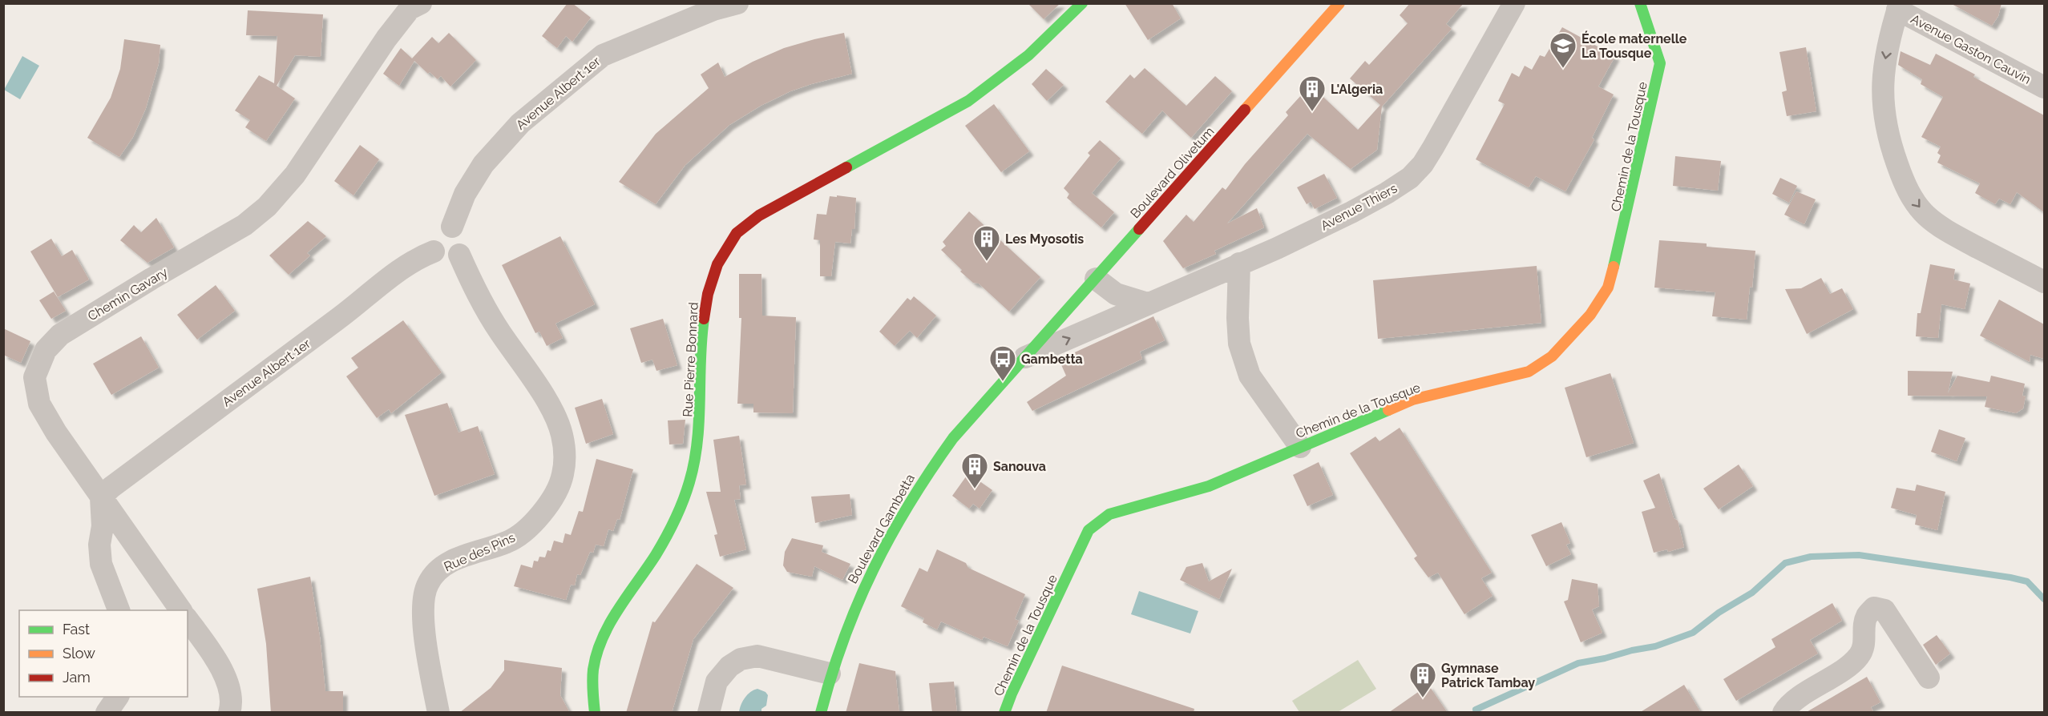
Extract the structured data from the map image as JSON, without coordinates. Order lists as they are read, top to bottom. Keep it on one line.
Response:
{"streets":{"street":["Avenue Gaston Cauvin","Avenue Albert 1er","Chemin de la Tousque","Boulevard Olivetum","Avenue Thiers","Chemin Gavary","Rue Pierre Bonnard","Boulevard Gambetta","Rue des Pins"]},"crossings":[["Avenue Albert 1er","Chemin Gavary"],["Avenue Albert 1er","Rue des Pins"],["Boulevard Olivetum","Avenue Thiers"],["Boulevard Olivetum","Boulevard Gambetta"],["Avenue Thiers","Boulevard Gambetta"]],"places":{"school or university":["École maternelle La Tousque"],"building":["L'Algeria","Les Myosotis","Sanouva","Gymnase Patrick Tambay"],"bus stop":["Gambetta"]},"legend":["Fast","Slow","Jam"]}
